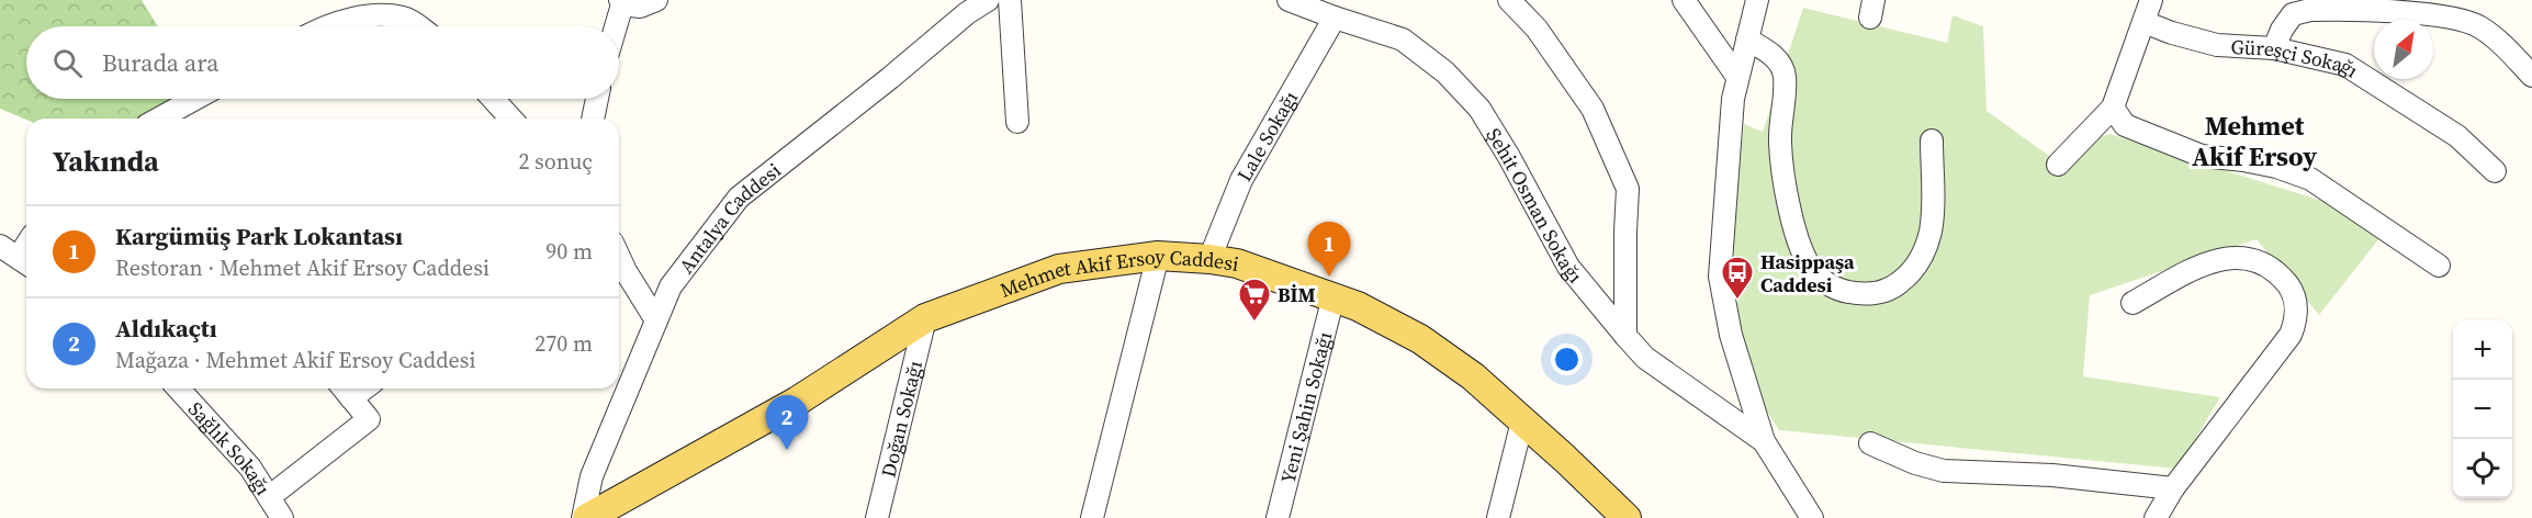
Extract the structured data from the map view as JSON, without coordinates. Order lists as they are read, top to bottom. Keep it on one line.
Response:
{"streets":{"main road":["Mehmet Akif Ersoy Caddesi"],"street":["Güreşçi Sokağı","Lale Sokağı","Şehit Osman Sokağı","Antalya Caddesi","Yeni Şahin Sokağı","Doğan Sokağı","Sağlık Sokağı"]},"crossings":[["Lale Sokağı","Şehit Osman Sokağı"],["Lale Sokağı","Mehmet Akif Ersoy Caddesi"],["Antalya Caddesi","Mehmet Akif Ersoy Caddesi"],["Mehmet Akif Ersoy Caddesi","Yeni Şahin Sokağı"],["Mehmet Akif Ersoy Caddesi","Doğan Sokağı"]],"districts":["Mehmet Akif Ersoy"],"places":{"bus stop":["Hasippaşa Caddesi"],"supermarket":["BİM"]},"north":"top right","page":{"search":"Burada ara","heading":["Yakında","2 sonuç"],"list":[{"mark":"1","name":"Kargümüş Park Lokantası","note":"Restoran · Mehmet Akif Ersoy Caddesi","value":"90 m"},{"mark":"2","name":"Aldıkaçtı","note":"Mağaza · Mehmet Akif Ersoy Caddesi","value":"270 m"}],"pins":["1","2"],"map_buttons":["+","−"]}}
